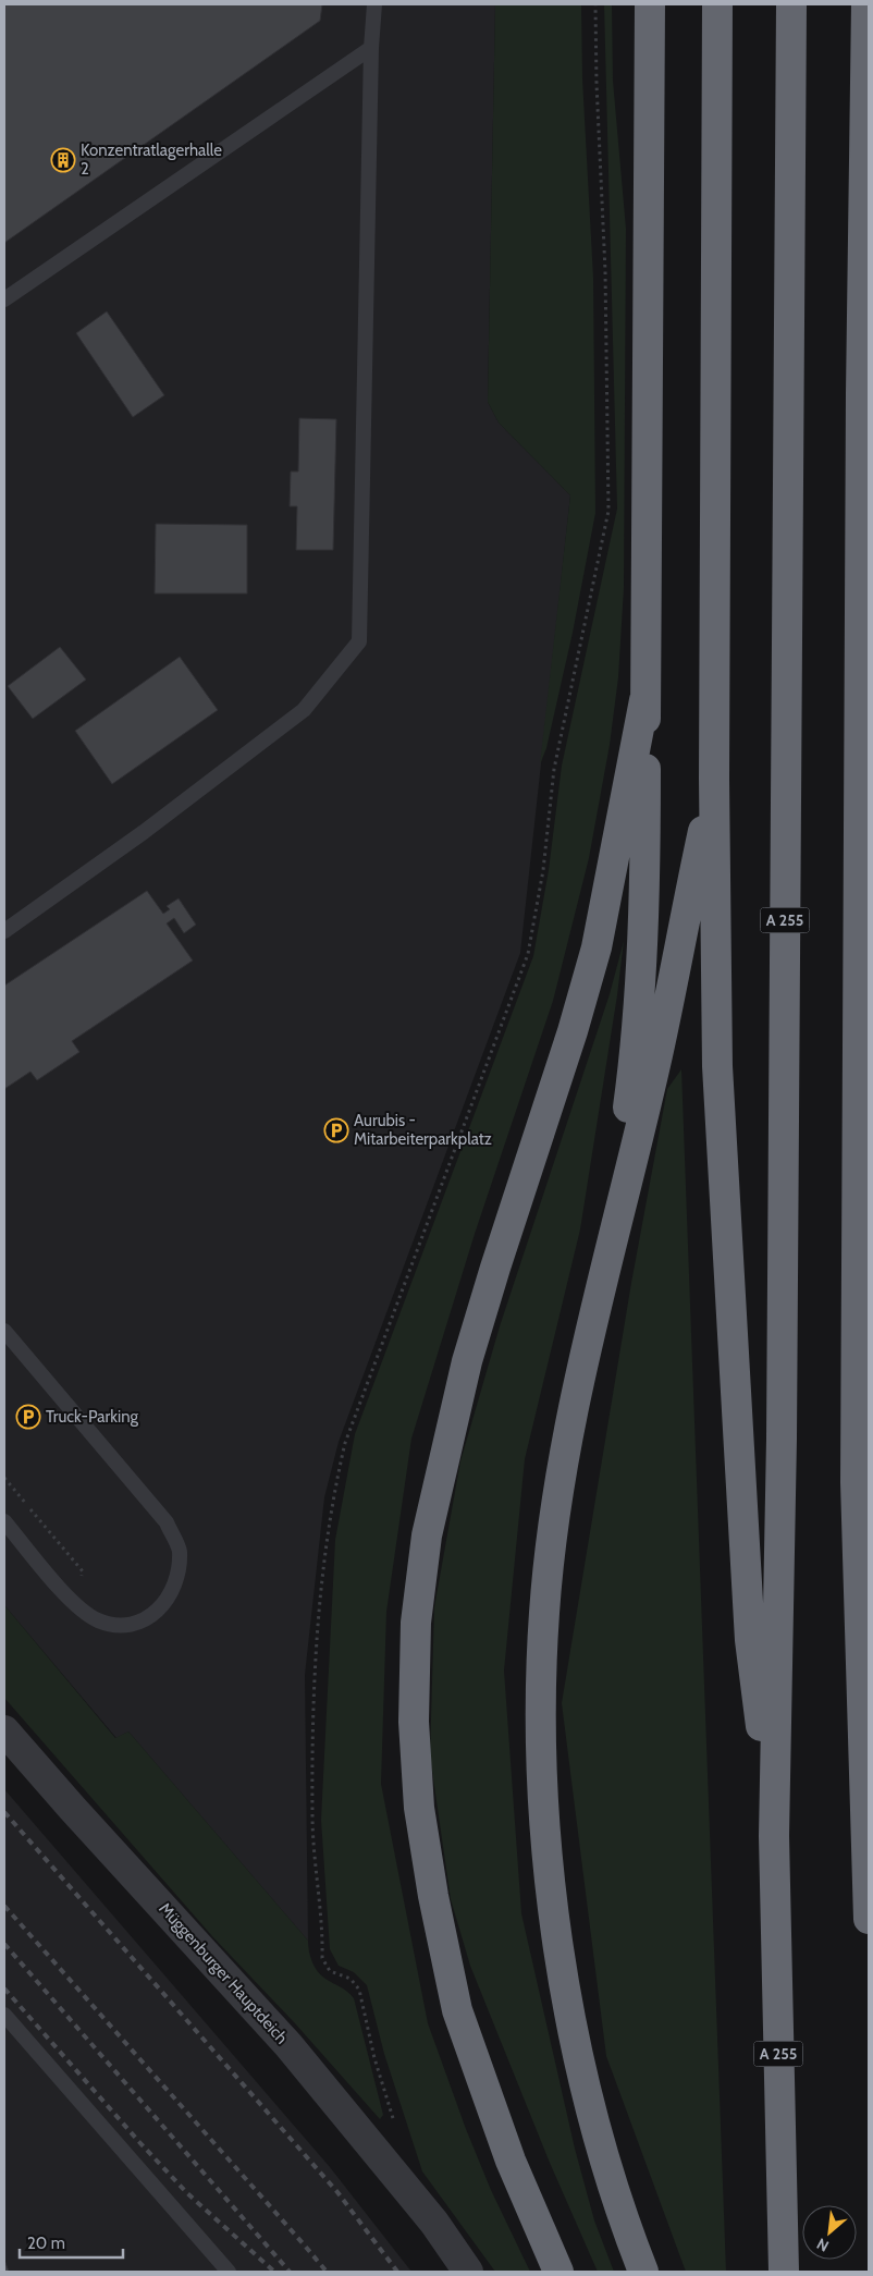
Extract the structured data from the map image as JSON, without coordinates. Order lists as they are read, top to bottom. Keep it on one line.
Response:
{"streets":{"highway":["A 255"],"street":["Müggenburger Hauptdeich"]},"places":{"building":["Konzentratlagerhalle 2"],"parking":["Aurubis - Mitarbeiterparkplatz","Truck-Parking"]},"scale_bar":"20 m","north":"bottom left"}
